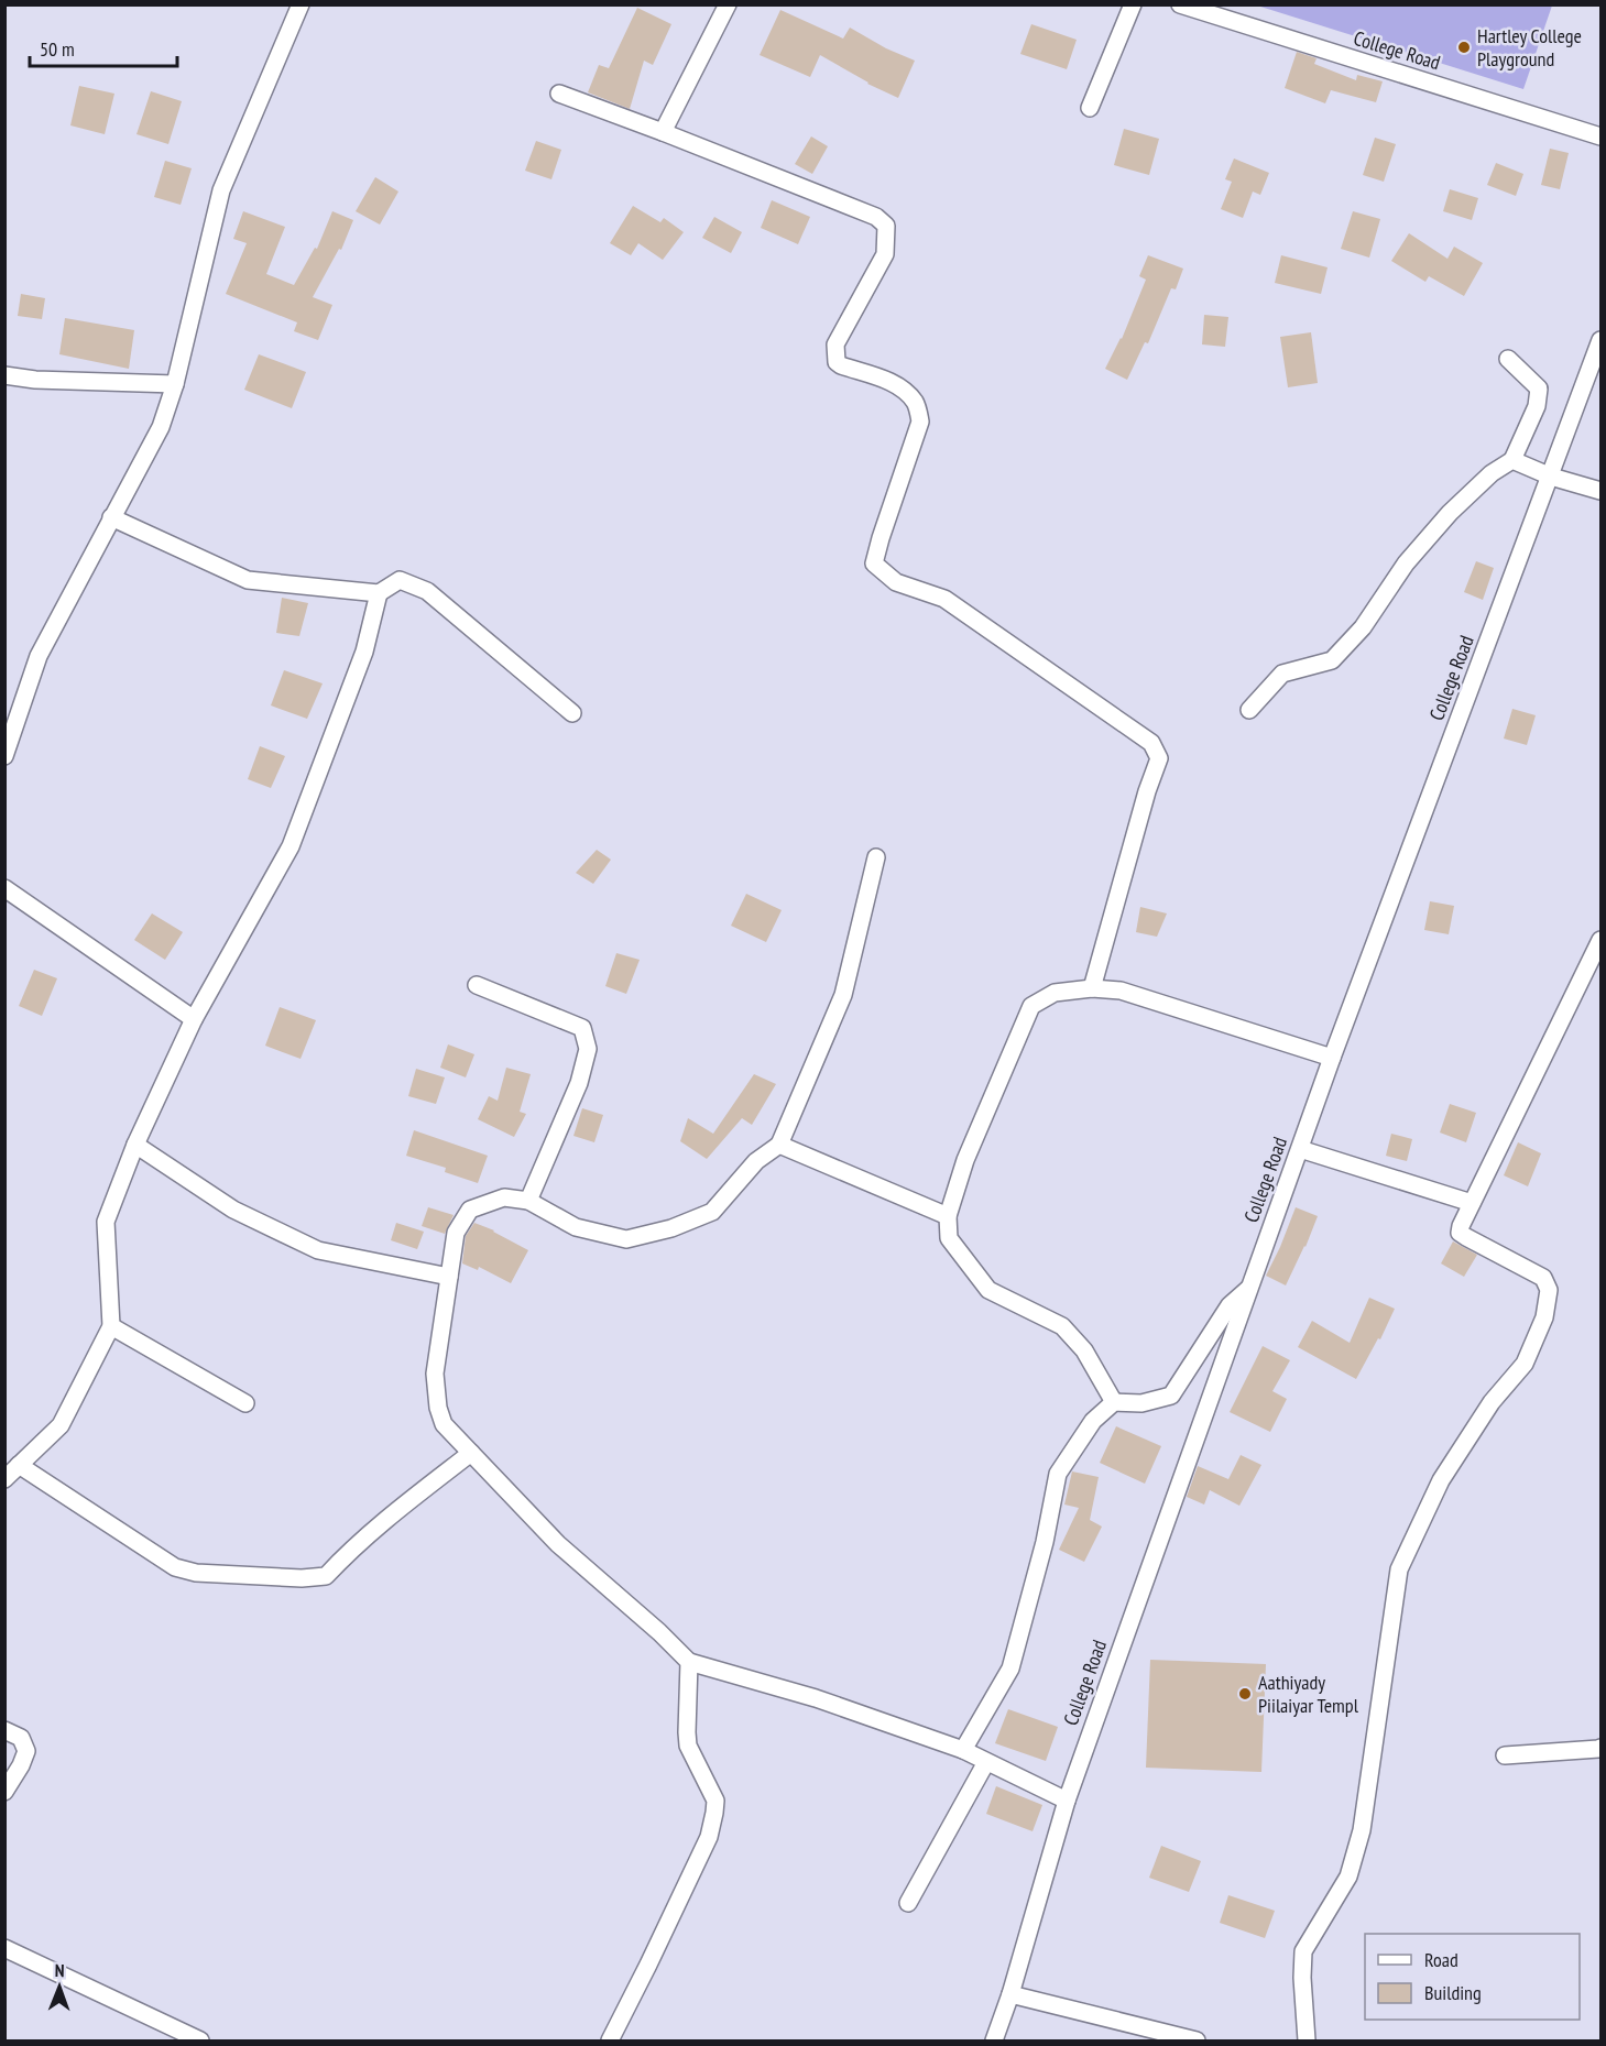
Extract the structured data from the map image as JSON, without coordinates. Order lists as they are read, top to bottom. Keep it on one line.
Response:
{"streets":{"street":["College Road"]},"places":["Hartley College Playground","Aathiyady Piilaiyar Templ"],"legend":["Road","Building"],"scale_bar":"50 m","north":"top"}
